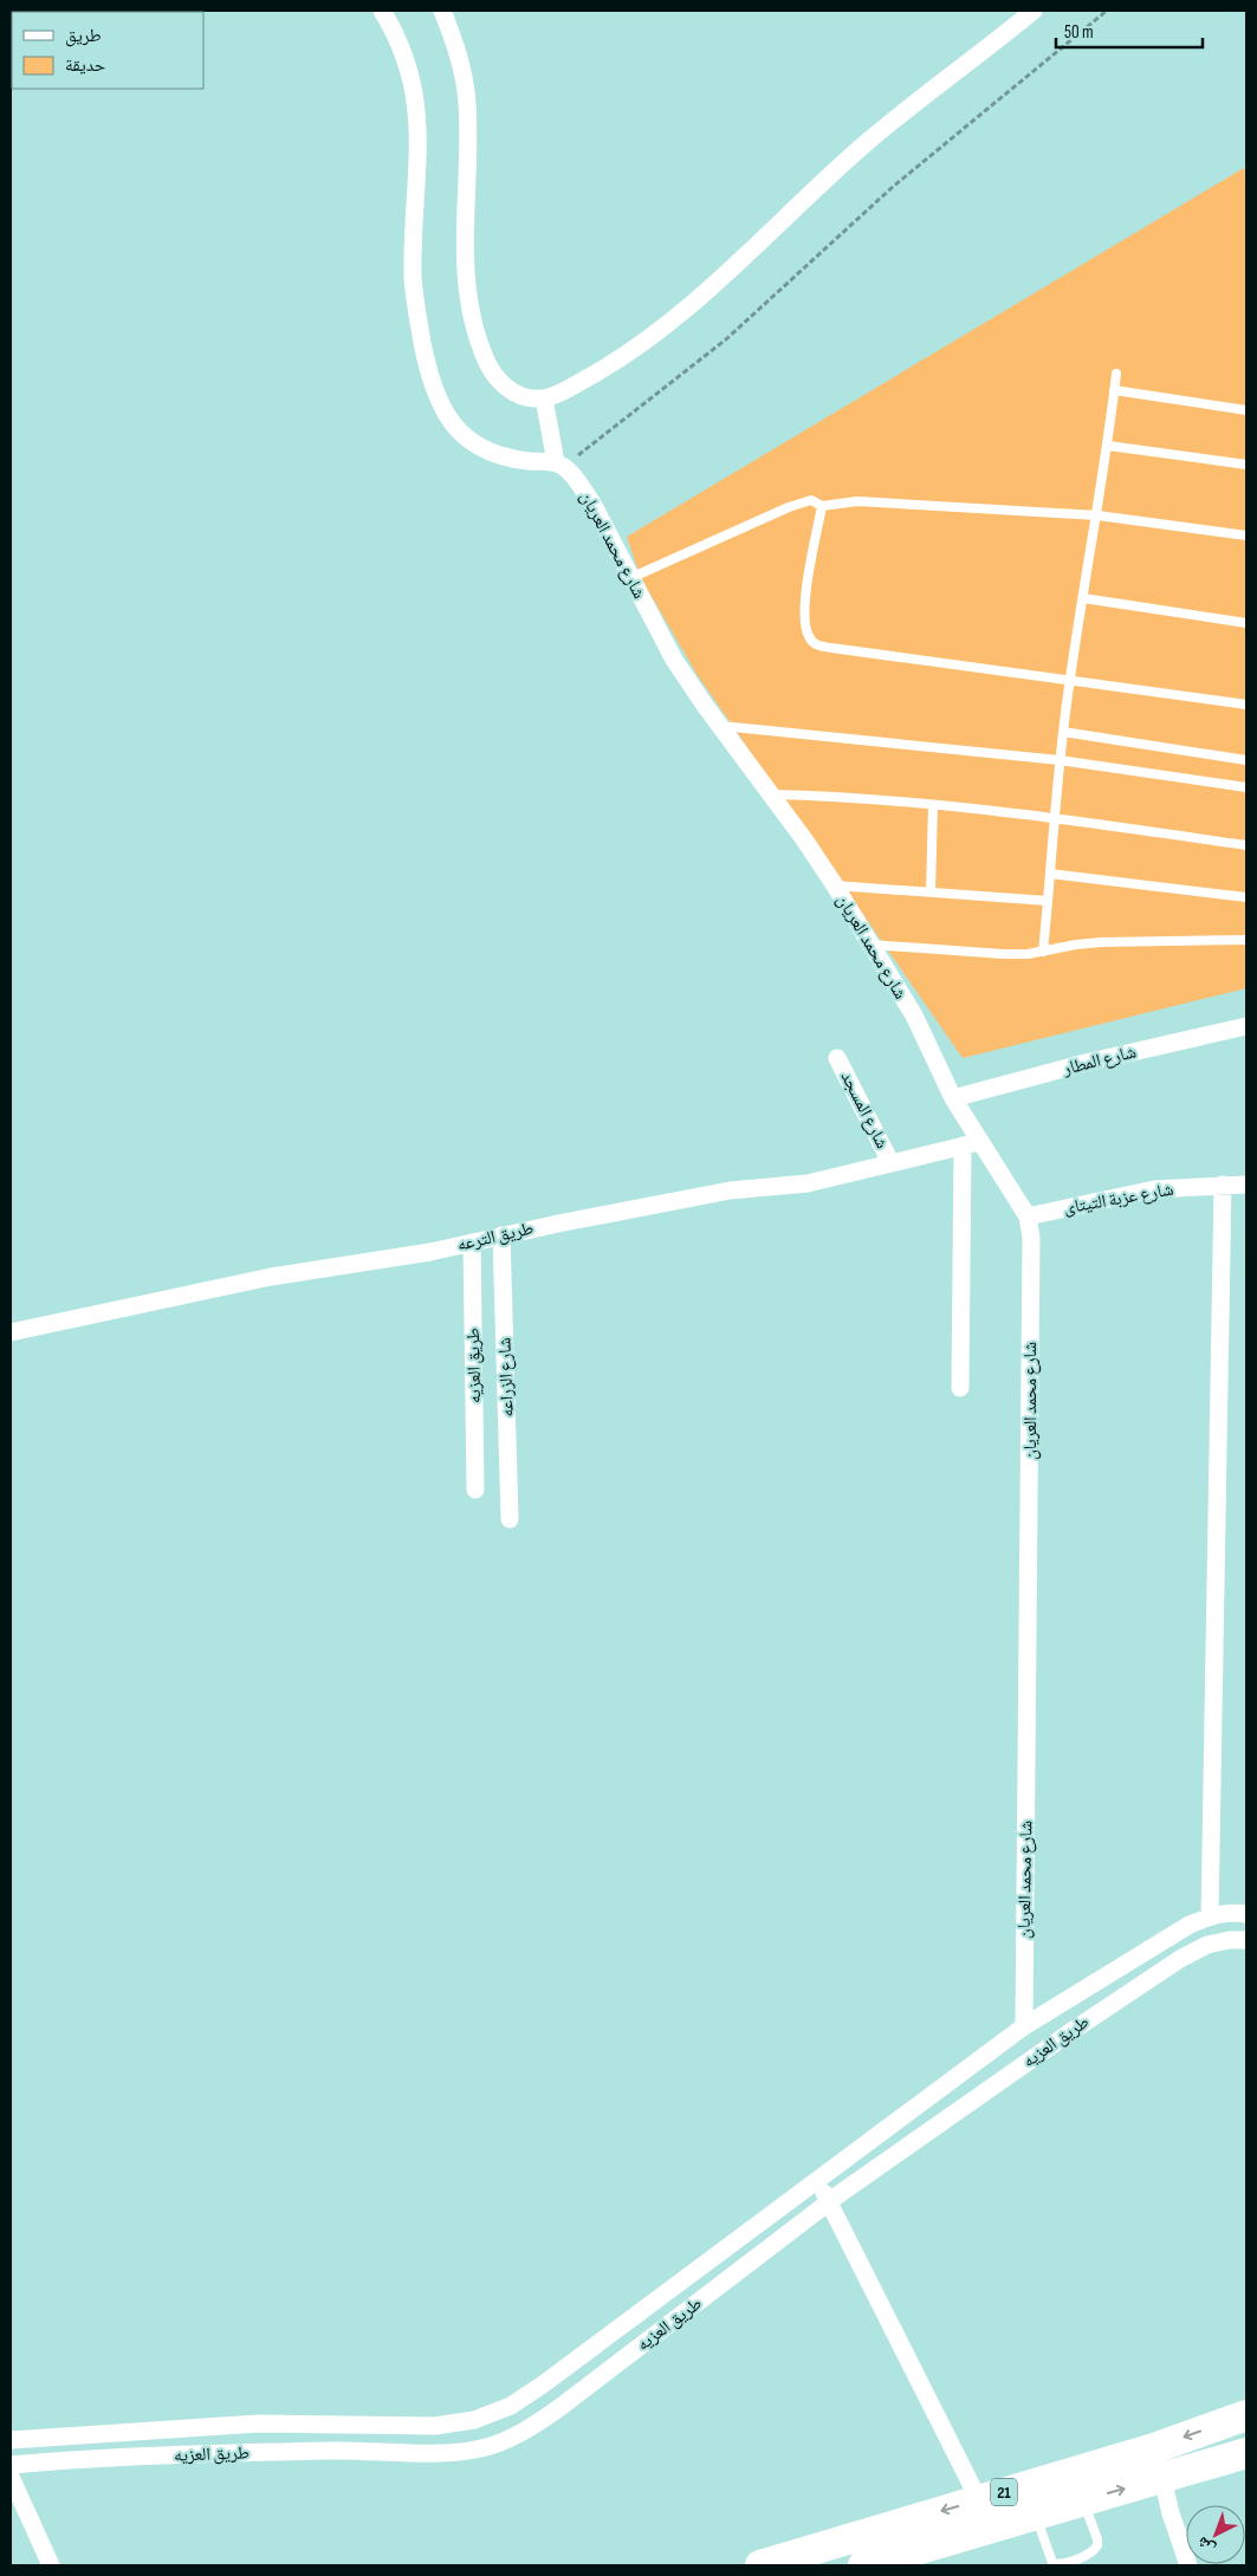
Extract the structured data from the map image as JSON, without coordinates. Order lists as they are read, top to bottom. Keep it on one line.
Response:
{"streets":{"highway":["21"],"street":["شارع محمد العريان","شارع المطار","شارع المسجد","شارع عزبة التيتاى","طريق الترعه","طريق العزيه","شارع الزراعه"]},"crossings":[["شارع محمد العريان","شارع المطار"],["شارع محمد العريان","شارع عزبة التيتاى"],["شارع محمد العريان","طريق الترعه"],["شارع محمد العريان","طريق العزيه"],["شارع المسجد","طريق الترعه"],["طريق الترعه","طريق العزيه"],["طريق الترعه","شارع الزراعه"]],"legend":["طريق","حديقة"],"scale_bar":"50 m","north":"bottom left"}
